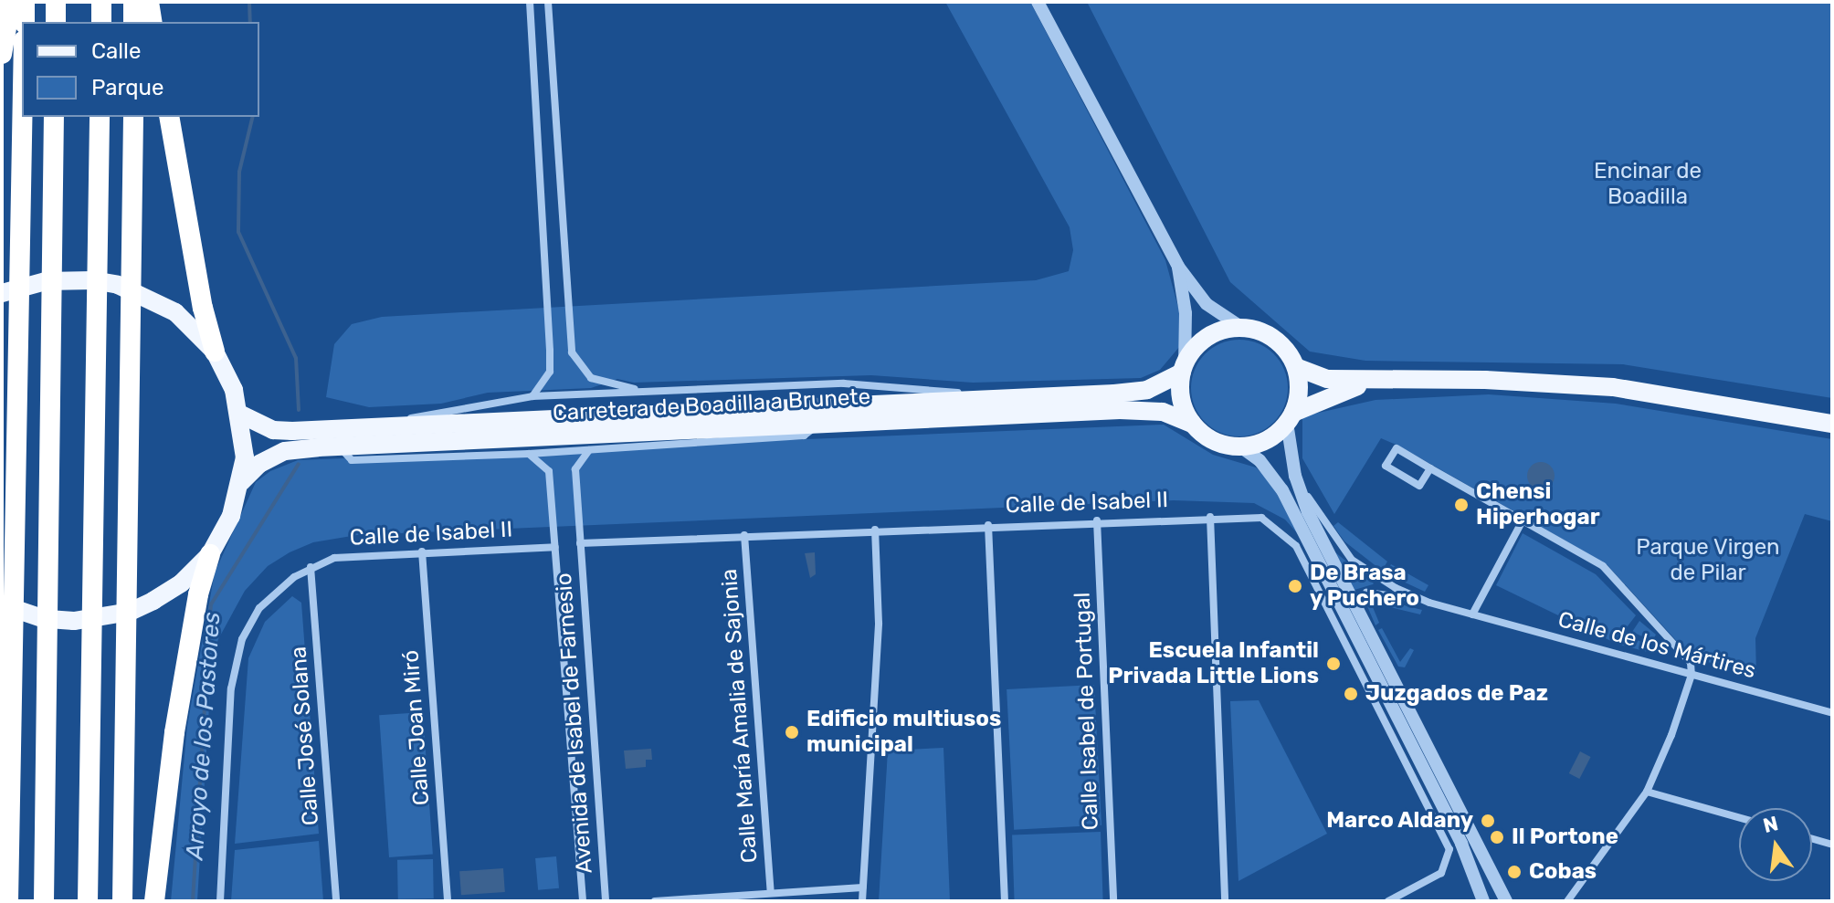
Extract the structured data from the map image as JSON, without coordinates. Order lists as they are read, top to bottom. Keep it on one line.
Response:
{"streets":{"main road":["Carretera de Boadilla a Brunete"],"street":["Calle de Isabel II","Calle de los Mártires","Calle Isabel de Portugal","Calle María Amalia de Sajonia","Avenida de Isabel de Farnesio","Calle Joan Miró","Calle José Solana"]},"crossings":[["Calle de Isabel II","Calle Isabel de Portugal"],["Calle de Isabel II","Calle María Amalia de Sajonia"],["Calle de Isabel II","Avenida de Isabel de Farnesio"],["Calle de Isabel II","Calle Joan Miró"],["Calle de Isabel II","Calle José Solana"]],"water":["Arroyo de los Pastores"],"parks":["Encinar de Boadilla","Parque Virgen de Pilar"],"places":["Chensi Hiperhogar","De Brasa y Puchero","Escuela Infantil Privada Little Lions","Juzgados de Paz","Edificio multiusos municipal","Marco Aldany","Il Portone","Cobas"],"legend":["Calle","Parque"],"north":"top"}
